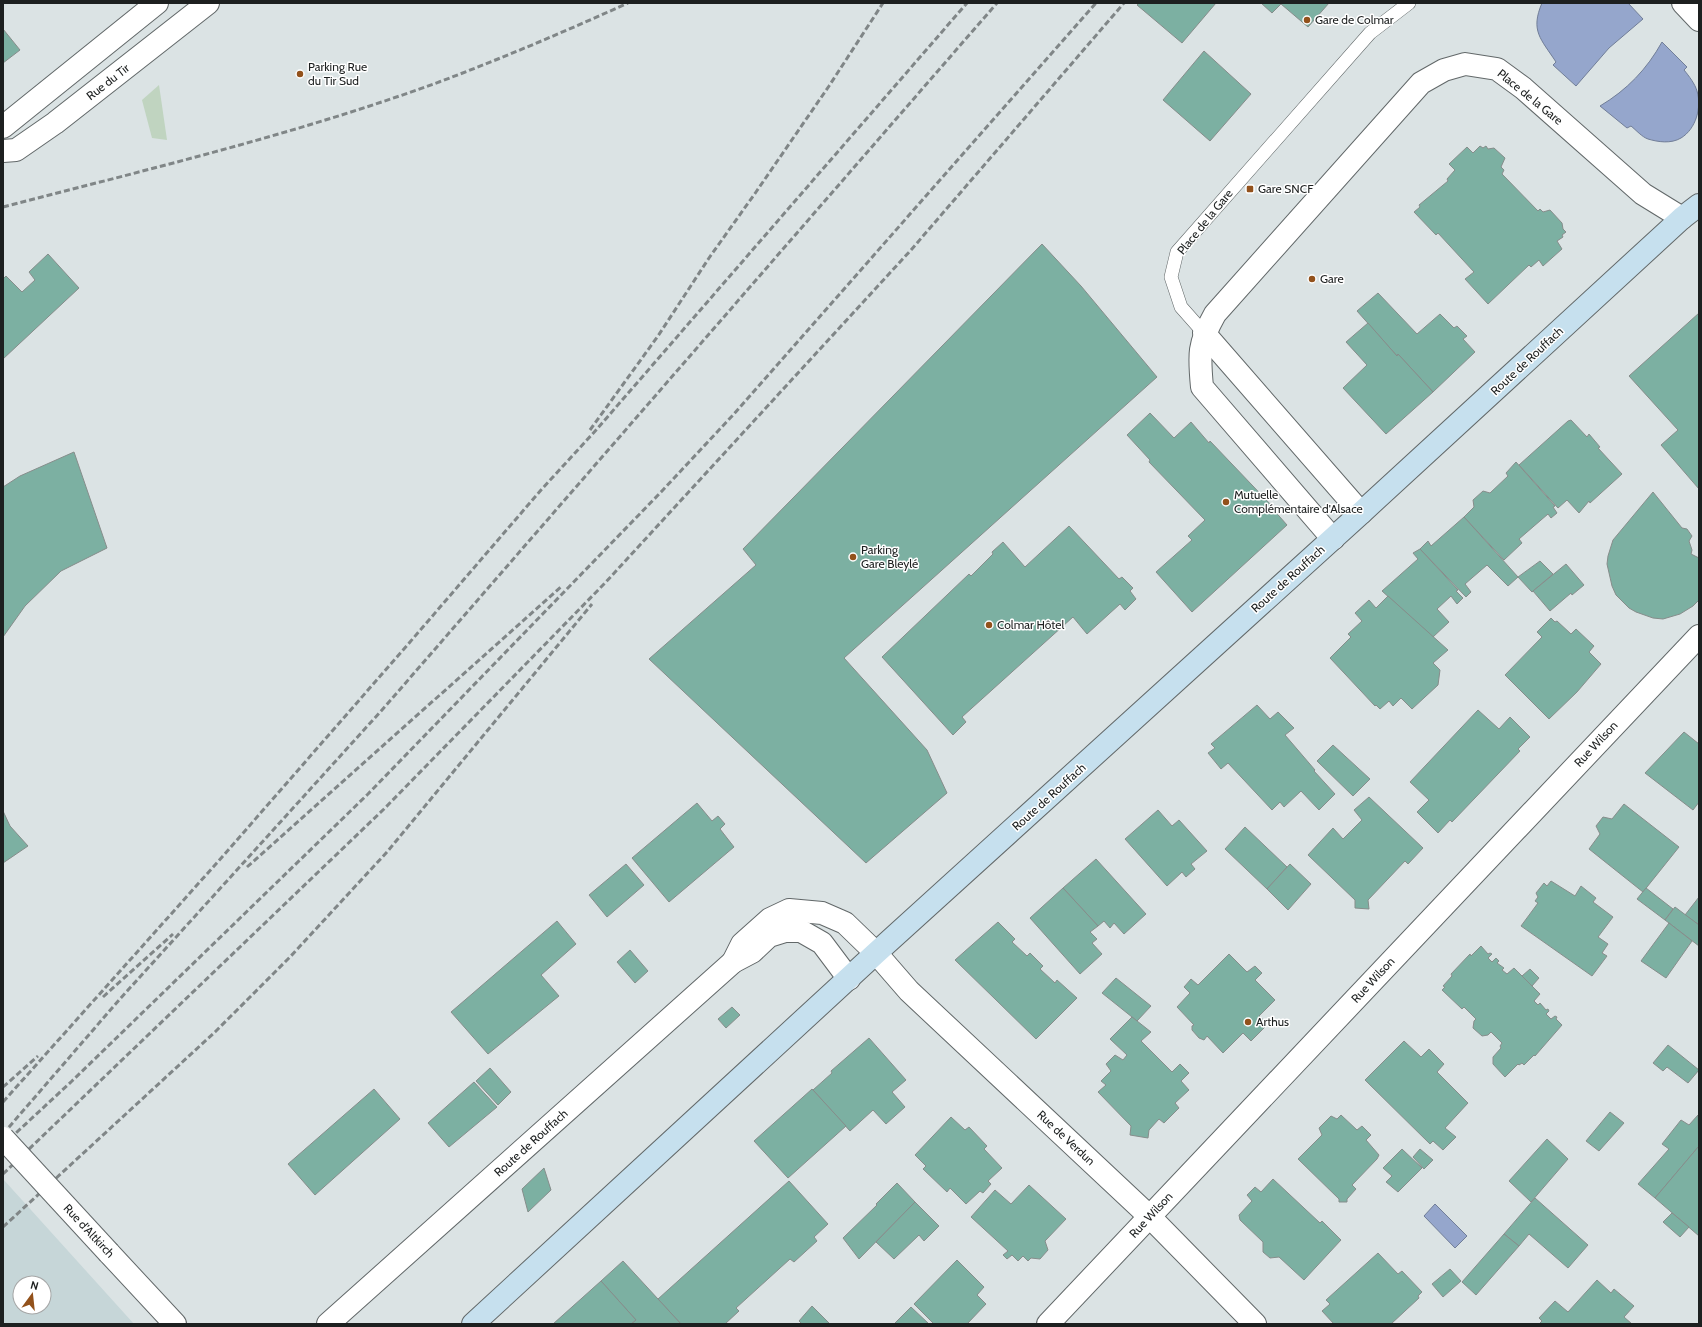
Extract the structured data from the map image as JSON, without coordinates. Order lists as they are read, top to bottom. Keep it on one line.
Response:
{"streets":{"main road":["Route de Rouffach"],"street":["Rue du Tir","Place de la Gare","Rue Wilson","Rue de Verdun","Rue d'Altkirch"]},"crossings":[["Place de la Gare","Route de Rouffach"],["Route de Rouffach","Rue de Verdun"],["Rue Wilson","Rue de Verdun"]],"places":{"other":["Gare de Colmar","Parking Rue du Tir Sud","Gare","Mutuelle Complémentaire d'Alsace","Parking Gare Bleylé","Colmar Hôtel","Arthus"],"transit":["Gare SNCF"]},"north":"top"}
